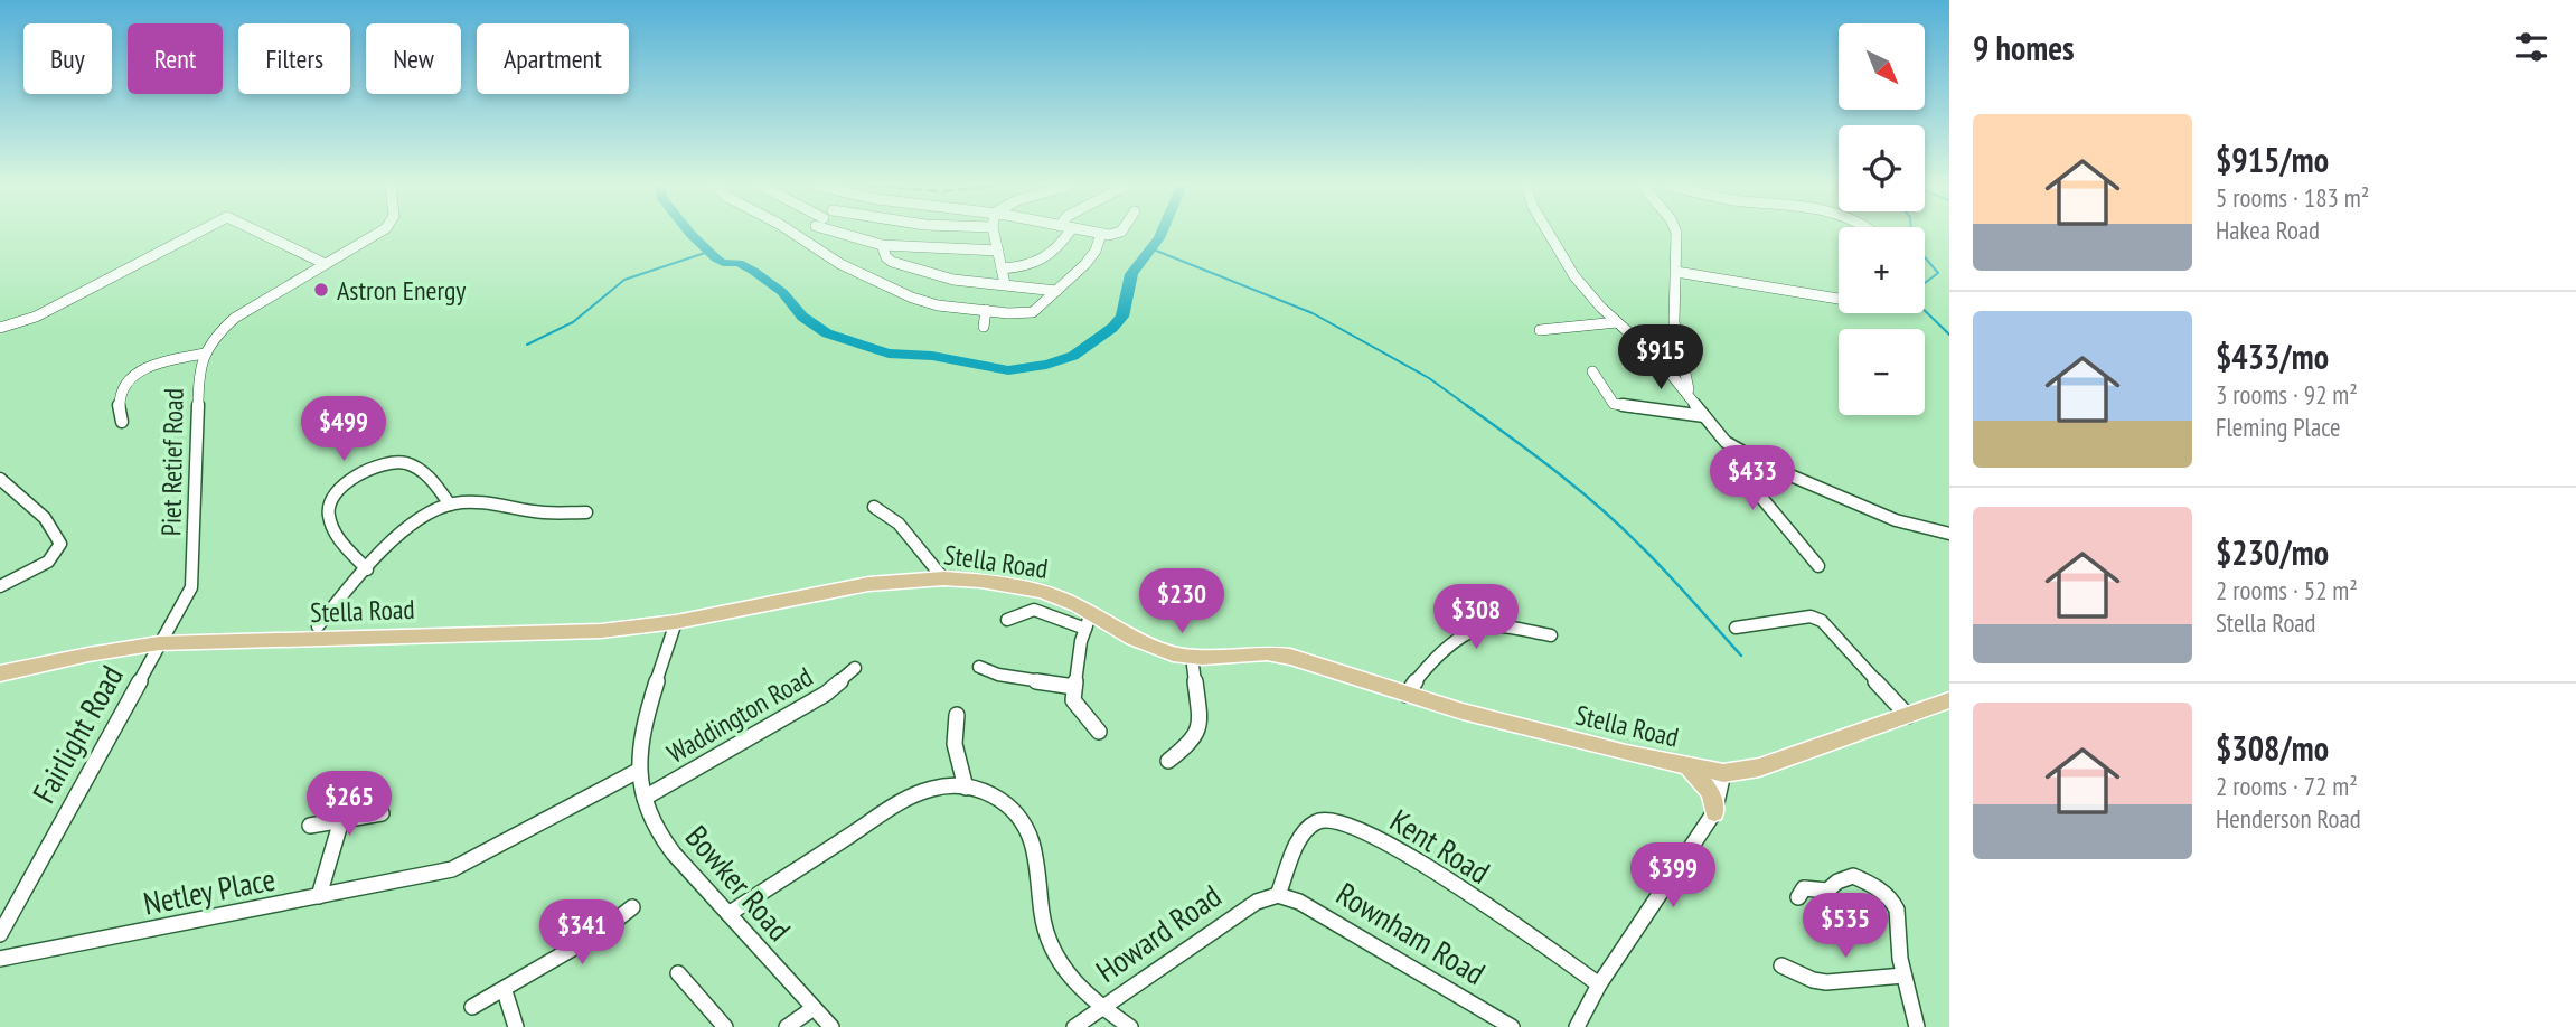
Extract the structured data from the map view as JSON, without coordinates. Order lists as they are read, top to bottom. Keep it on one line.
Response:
{"streets":{"main road":["Stella Road"],"street":["Piet Retief Road","Waddington Road","Fairlight Road","Kent Road","Bowker Road","Netley Place","Howard Road","Rownham Road"]},"crossings":[["Piet Retief Road","Stella Road"],["Piet Retief Road","Fairlight Road"],["Stella Road","Fairlight Road"],["Stella Road","Bowker Road"],["Waddington Road","Bowker Road"],["Kent Road","Howard Road"],["Kent Road","Rownham Road"],["Bowker Road","Netley Place"],["Howard Road","Rownham Road"]],"places":["Astron Energy"],"north":"bottom right","page":{"heading":"9 homes","map_buttons":["+","−"],"chip":["Buy","Rent","Filters","New","Apartment"],"list":[{"name":"$915/mo","note":"5 rooms · 183 m² · Hakea Road"},{"name":"$433/mo","note":"3 rooms · 92 m² · Fleming Place"},{"name":"$230/mo","note":"2 rooms · 52 m² · Stella Road"},{"name":"$308/mo","note":"2 rooms · 72 m² · Henderson Road"}],"price":["$915","$499","$433","$230","$308","$265","$399","$535","$341"]}}
